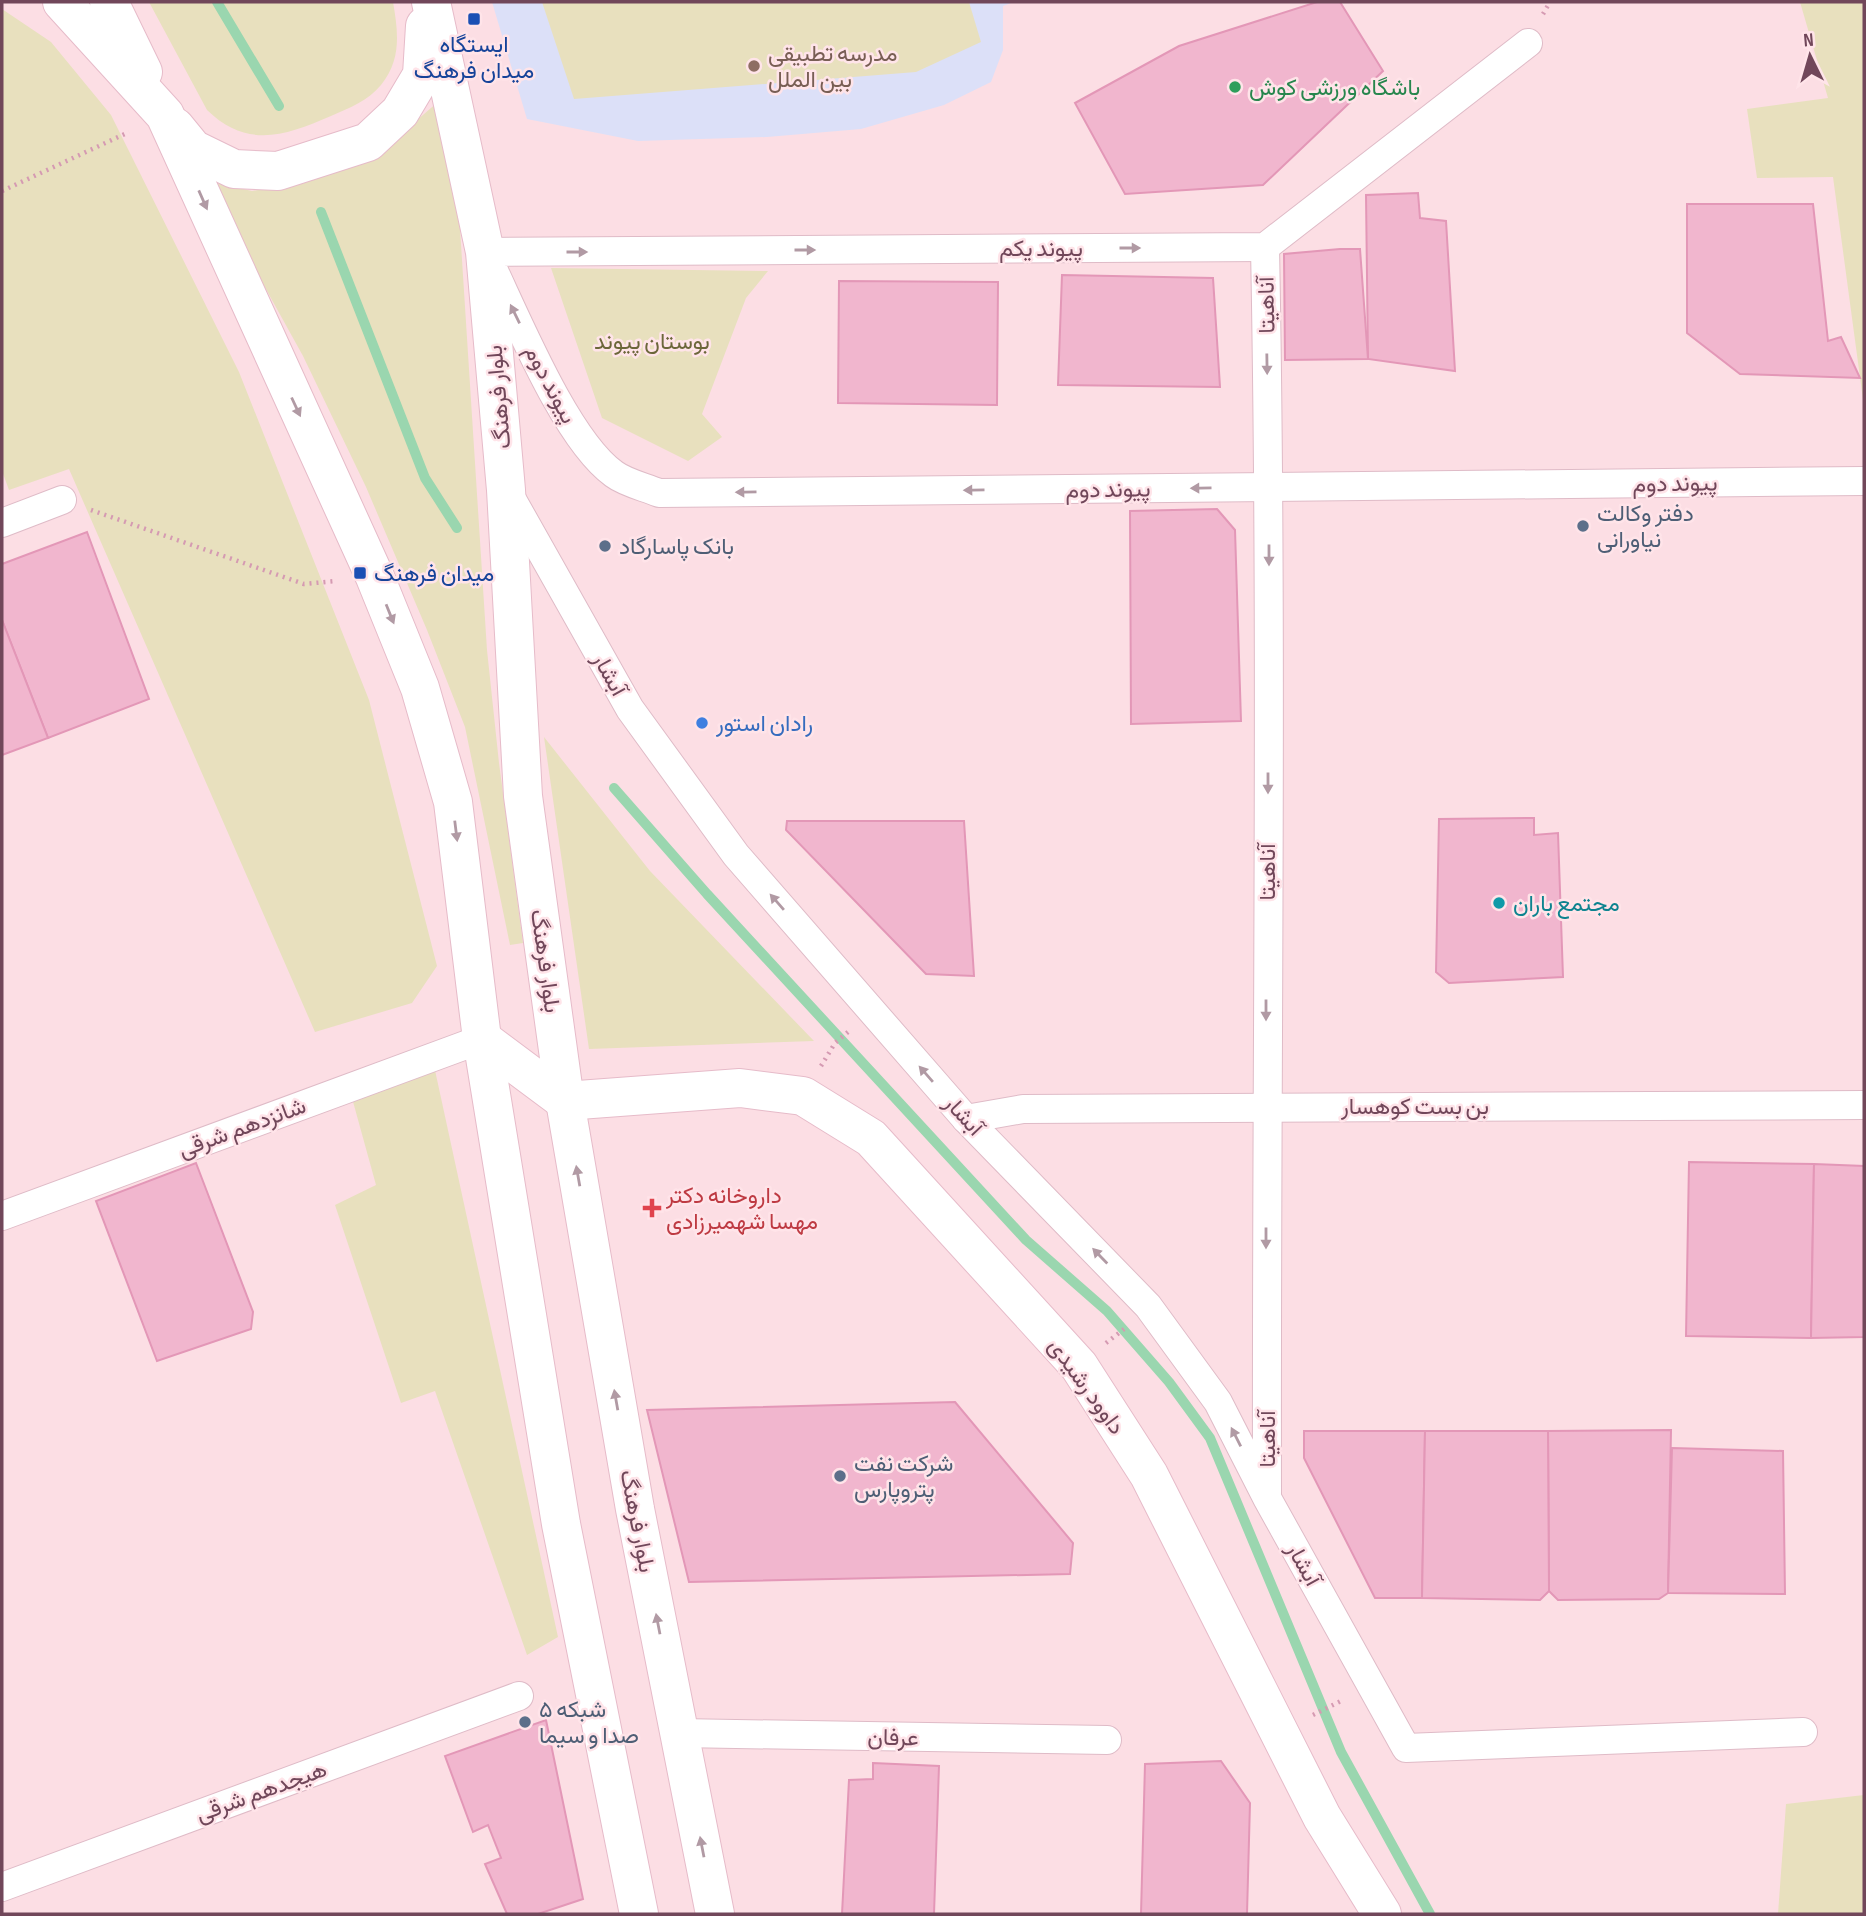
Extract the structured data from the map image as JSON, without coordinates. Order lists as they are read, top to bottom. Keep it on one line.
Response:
{"streets":{"main road":["بلوار فرهنگ","داوود رشیدی"],"street":["پیوند یکم","آناهیتا","پیوند دوم","آبشار","بن بست کوهسار","شانزدهم شرقی","عرفان","هیجدهم شرقی"]},"crossings":[["پیوند یکم","آناهیتا"],["پیوند یکم","پیوند دوم"],["پیوند یکم","بلوار فرهنگ"],["آناهیتا","پیوند دوم"],["آناهیتا","آبشار"],["آناهیتا","بن بست کوهسار"],["پیوند دوم","بلوار فرهنگ"],["بلوار فرهنگ","آبشار"],["بلوار فرهنگ","داوود رشیدی"],["بلوار فرهنگ","عرفان"],["آبشار","بن بست کوهسار"]],"one_way":["پیوند یکم","آناهیتا","پیوند دوم","آبشار"],"parks":["بوستان پیوند"],"places":{"transit":["ایستگاه میدان فرهنگ","میدان فرهنگ"],"other":["مدرسه تطبیقی بین الملل","باشگاه ورزشی کوش","دفتر وکالت نیاورانی","بانک پاسارگاد","رادان استور","مجتمع باران","شرکت نفت پتروپارس","شبکه ۵ صدا و سیما"],"health":["داروخانه دکتر مهسا شهمیرزادی"]},"north":"top"}
